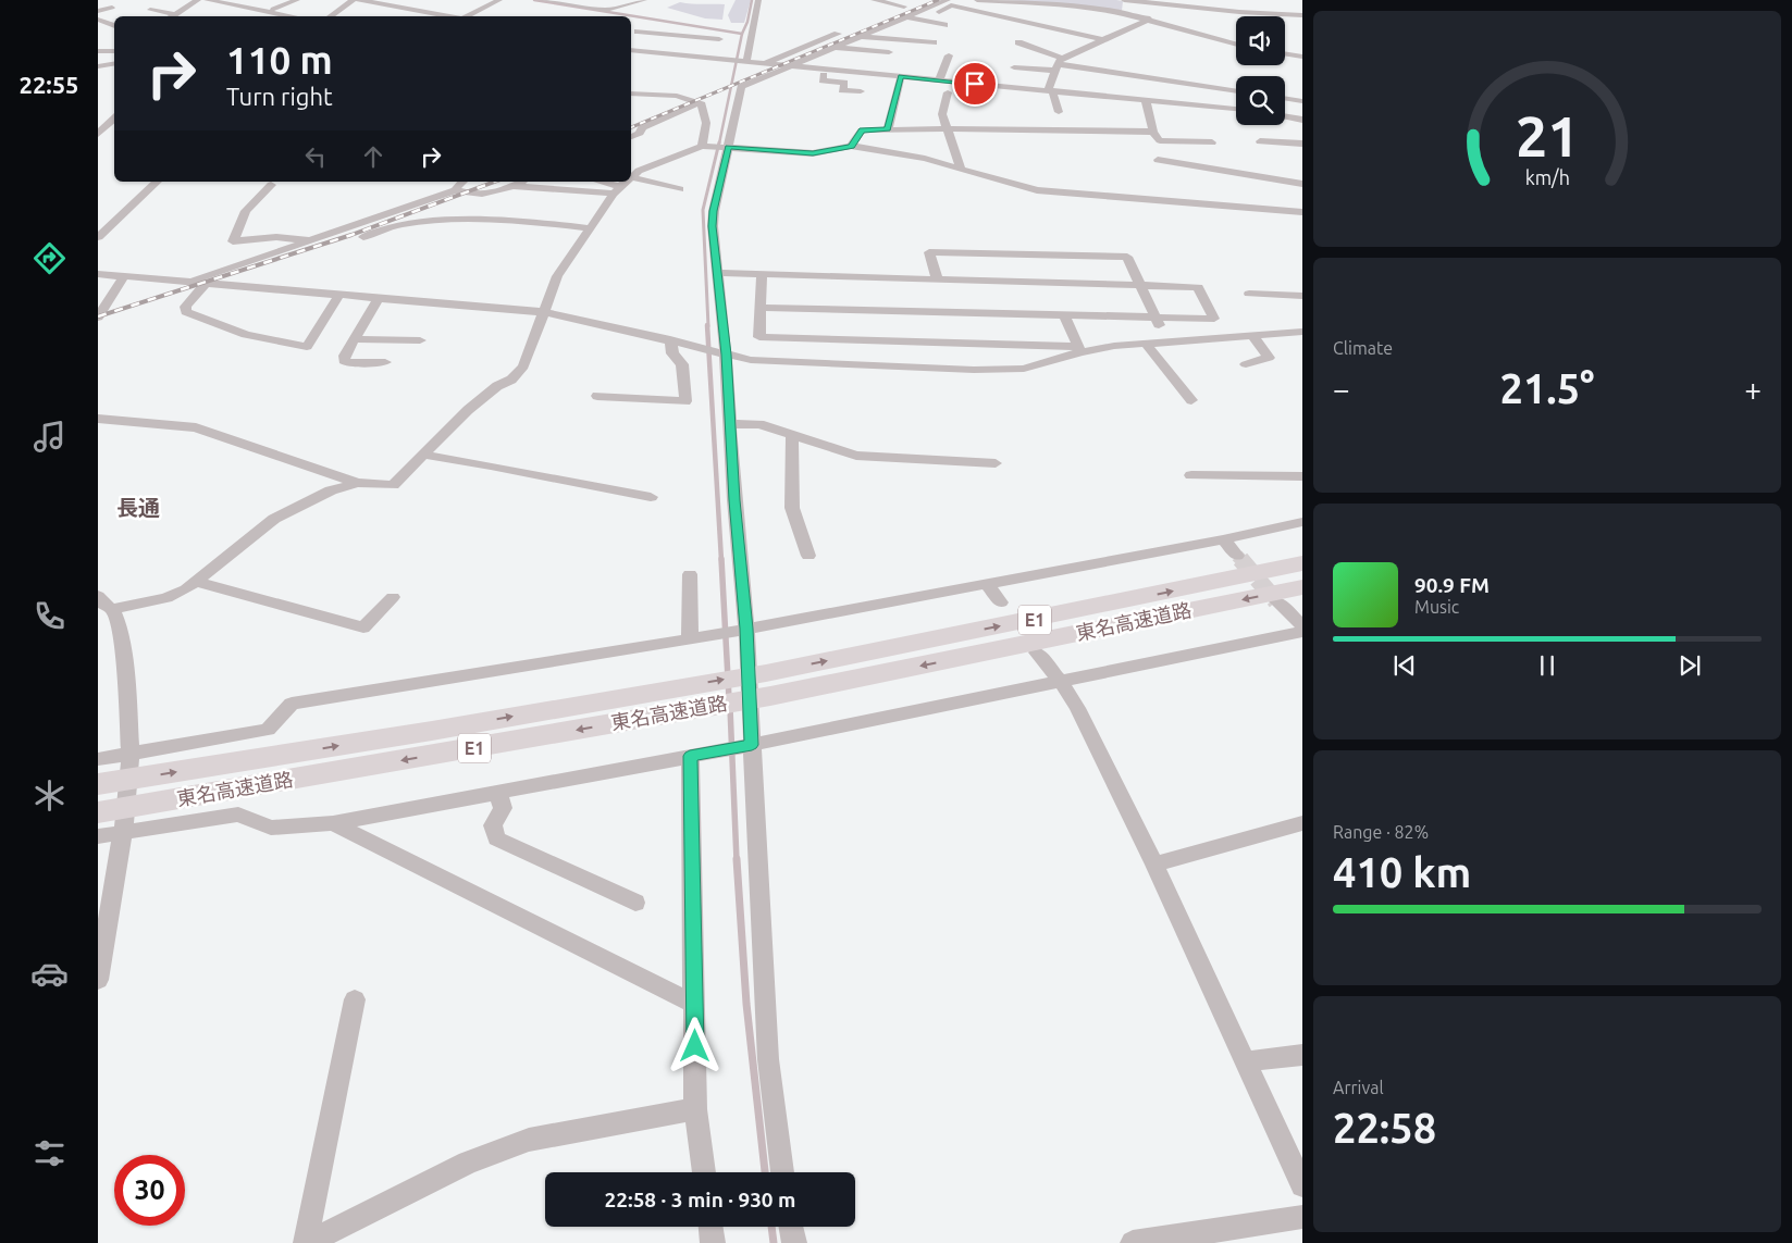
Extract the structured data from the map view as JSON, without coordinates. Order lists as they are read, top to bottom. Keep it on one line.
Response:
{"streets":{"highway":["E1","東名高速道路"]},"districts":["長通"],"page":{"tabs":"22:55","turn":["110 m","Turn right"],"tile":["Climate",["Range · 82%","410 km"],["Arrival","22:58"]],"heat":["−","21.5°","+"],"song":["90.9 FM","Music"],"limit":"30","trip":"22:58 · 3 min · 930 m","gauge":["21","km/h"]}}
